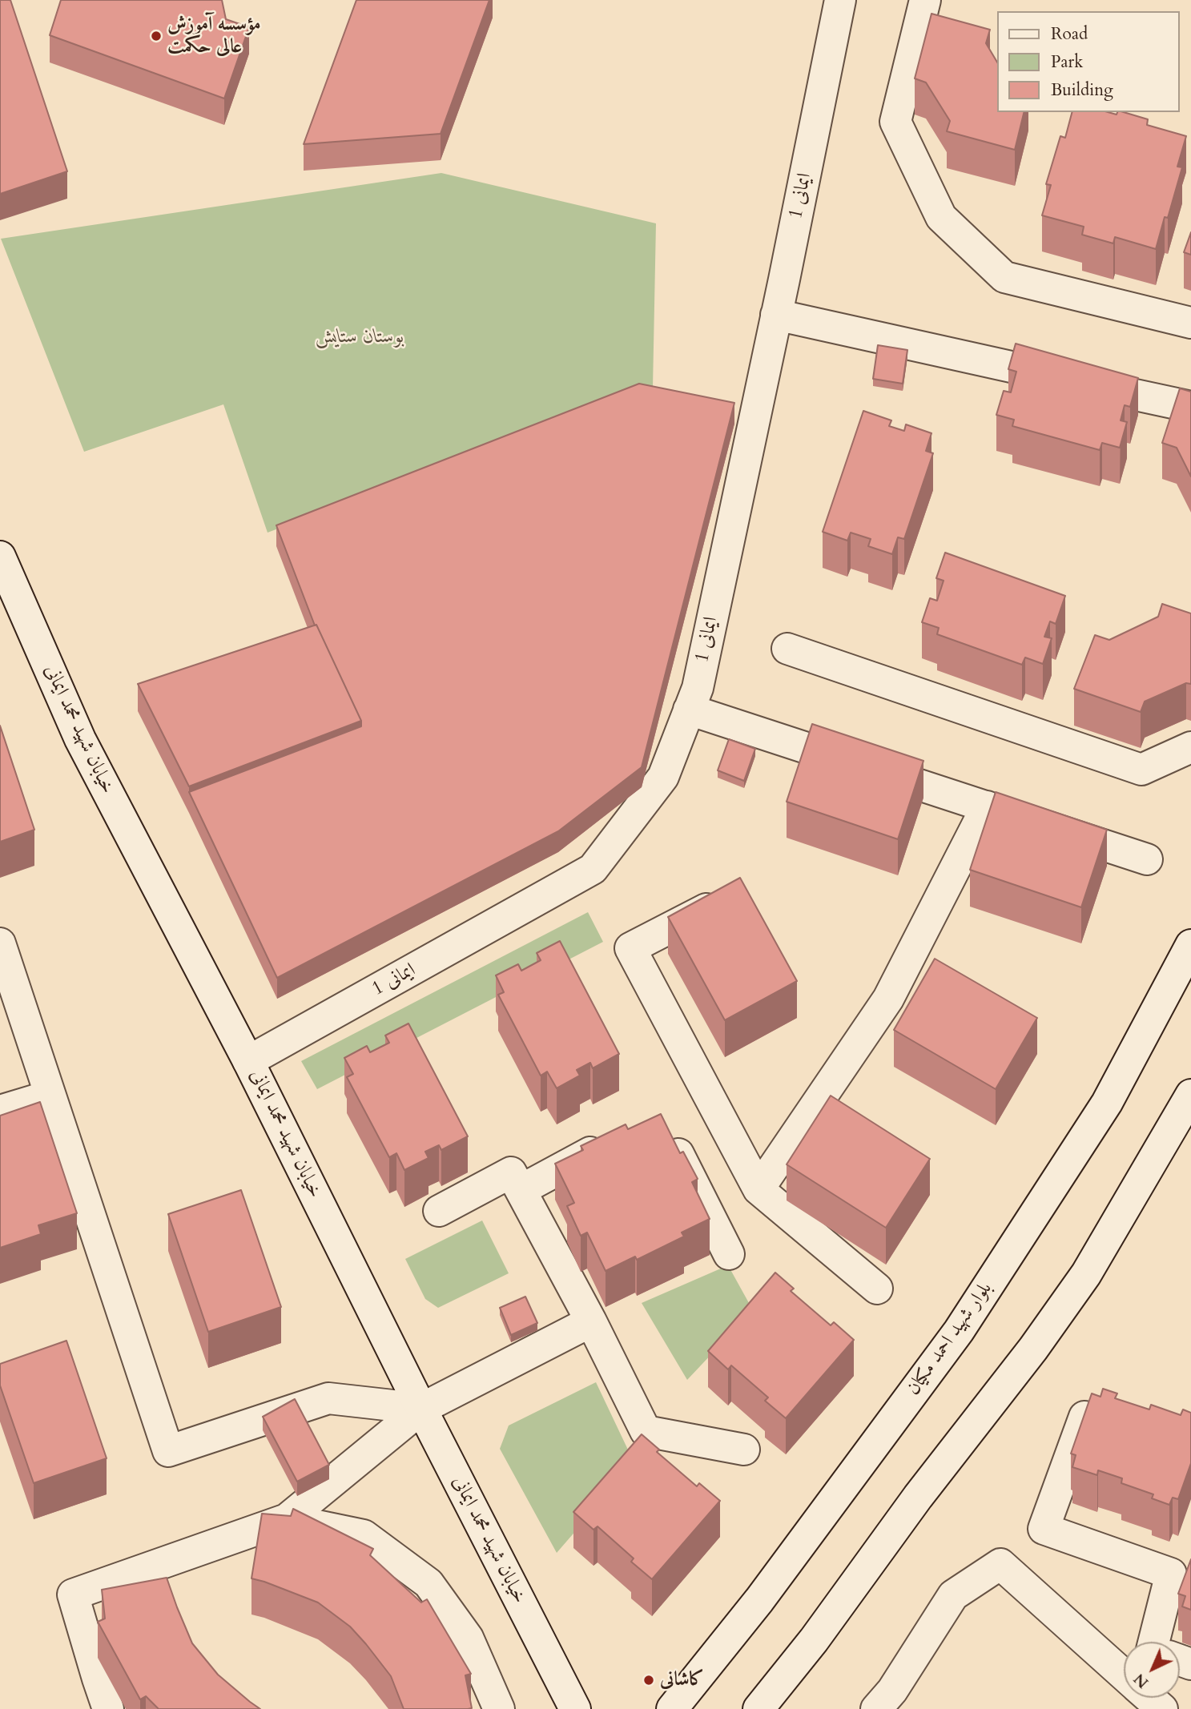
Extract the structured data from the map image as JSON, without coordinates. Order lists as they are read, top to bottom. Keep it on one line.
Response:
{"streets":{"street":["ایمانی 1","خیابان شهید محمد ایمانی","بلوار شهید احمد مکیان"]},"crossings":[["ایمانی 1","خیابان شهید محمد ایمانی"]],"parks":["بوستان ستایش"],"places":["مؤسسه آموزش عالی حکمت","کاشانی"],"legend":["Road","Park","Building"],"north":"bottom left"}
